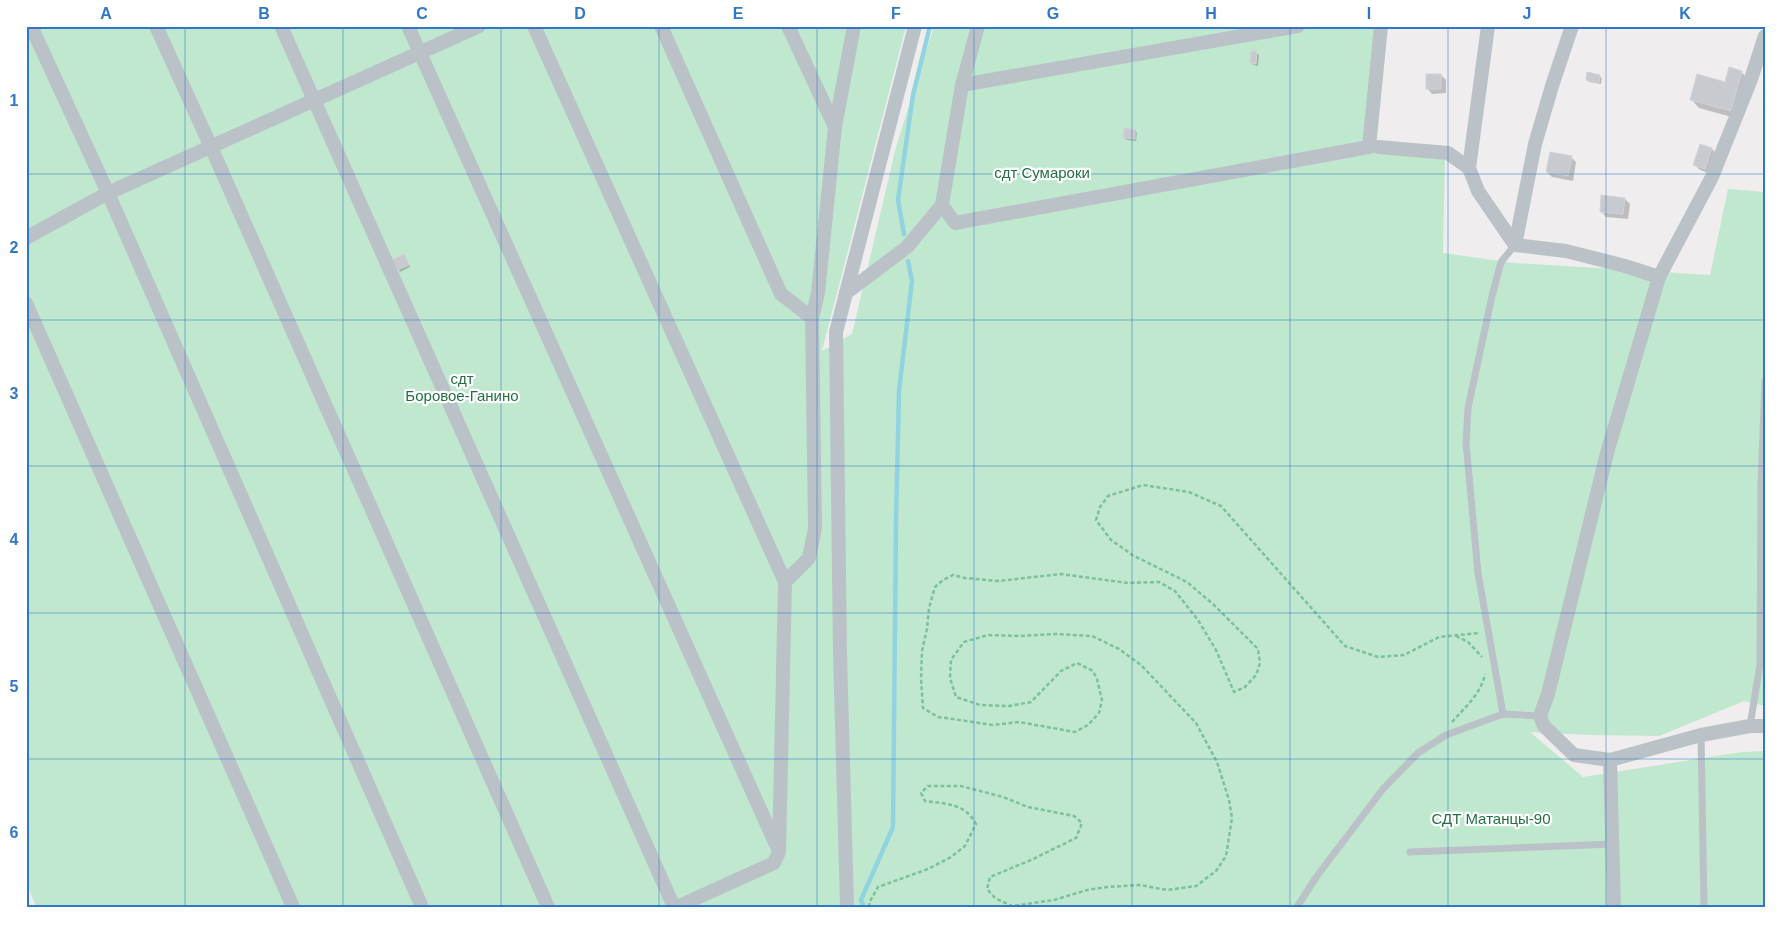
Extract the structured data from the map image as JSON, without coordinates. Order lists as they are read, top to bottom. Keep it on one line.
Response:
{"parks":["сдт Сумароки","сдт Боровое-Ганино","СДТ Матанцы-90"],"grid":{"columns":["A","B","C","D","E","F","G","H","I","J","K"],"rows":["1","2","3","4","5","6"]}}
